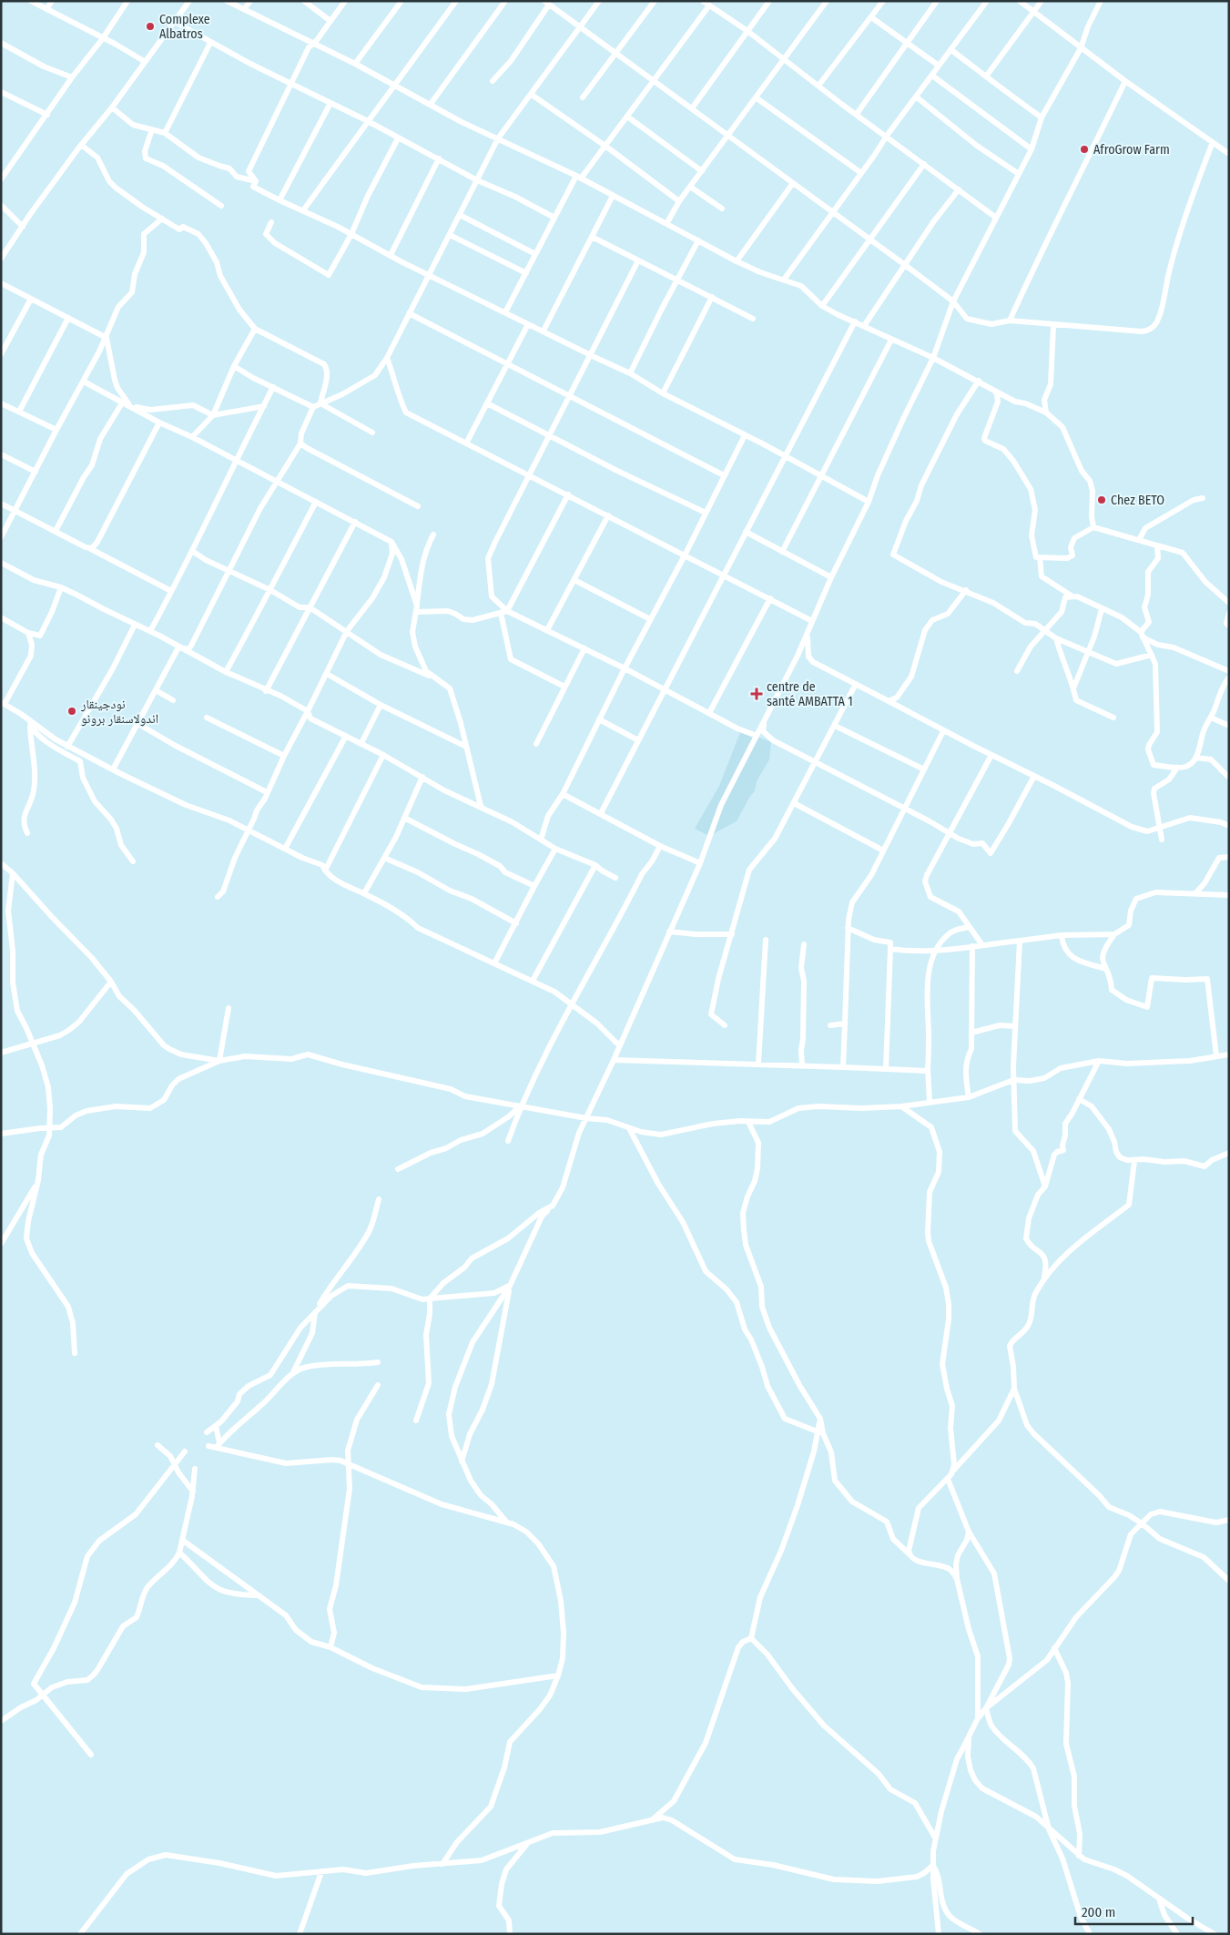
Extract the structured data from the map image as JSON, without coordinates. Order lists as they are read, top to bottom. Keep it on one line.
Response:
{"places":{"other":["Complexe Albatros","AfroGrow Farm","Chez BETO","نودجينقار اندولاسنقار برونو"],"health":["centre de santé AMBATTA 1"]},"scale_bar":"200 m"}
